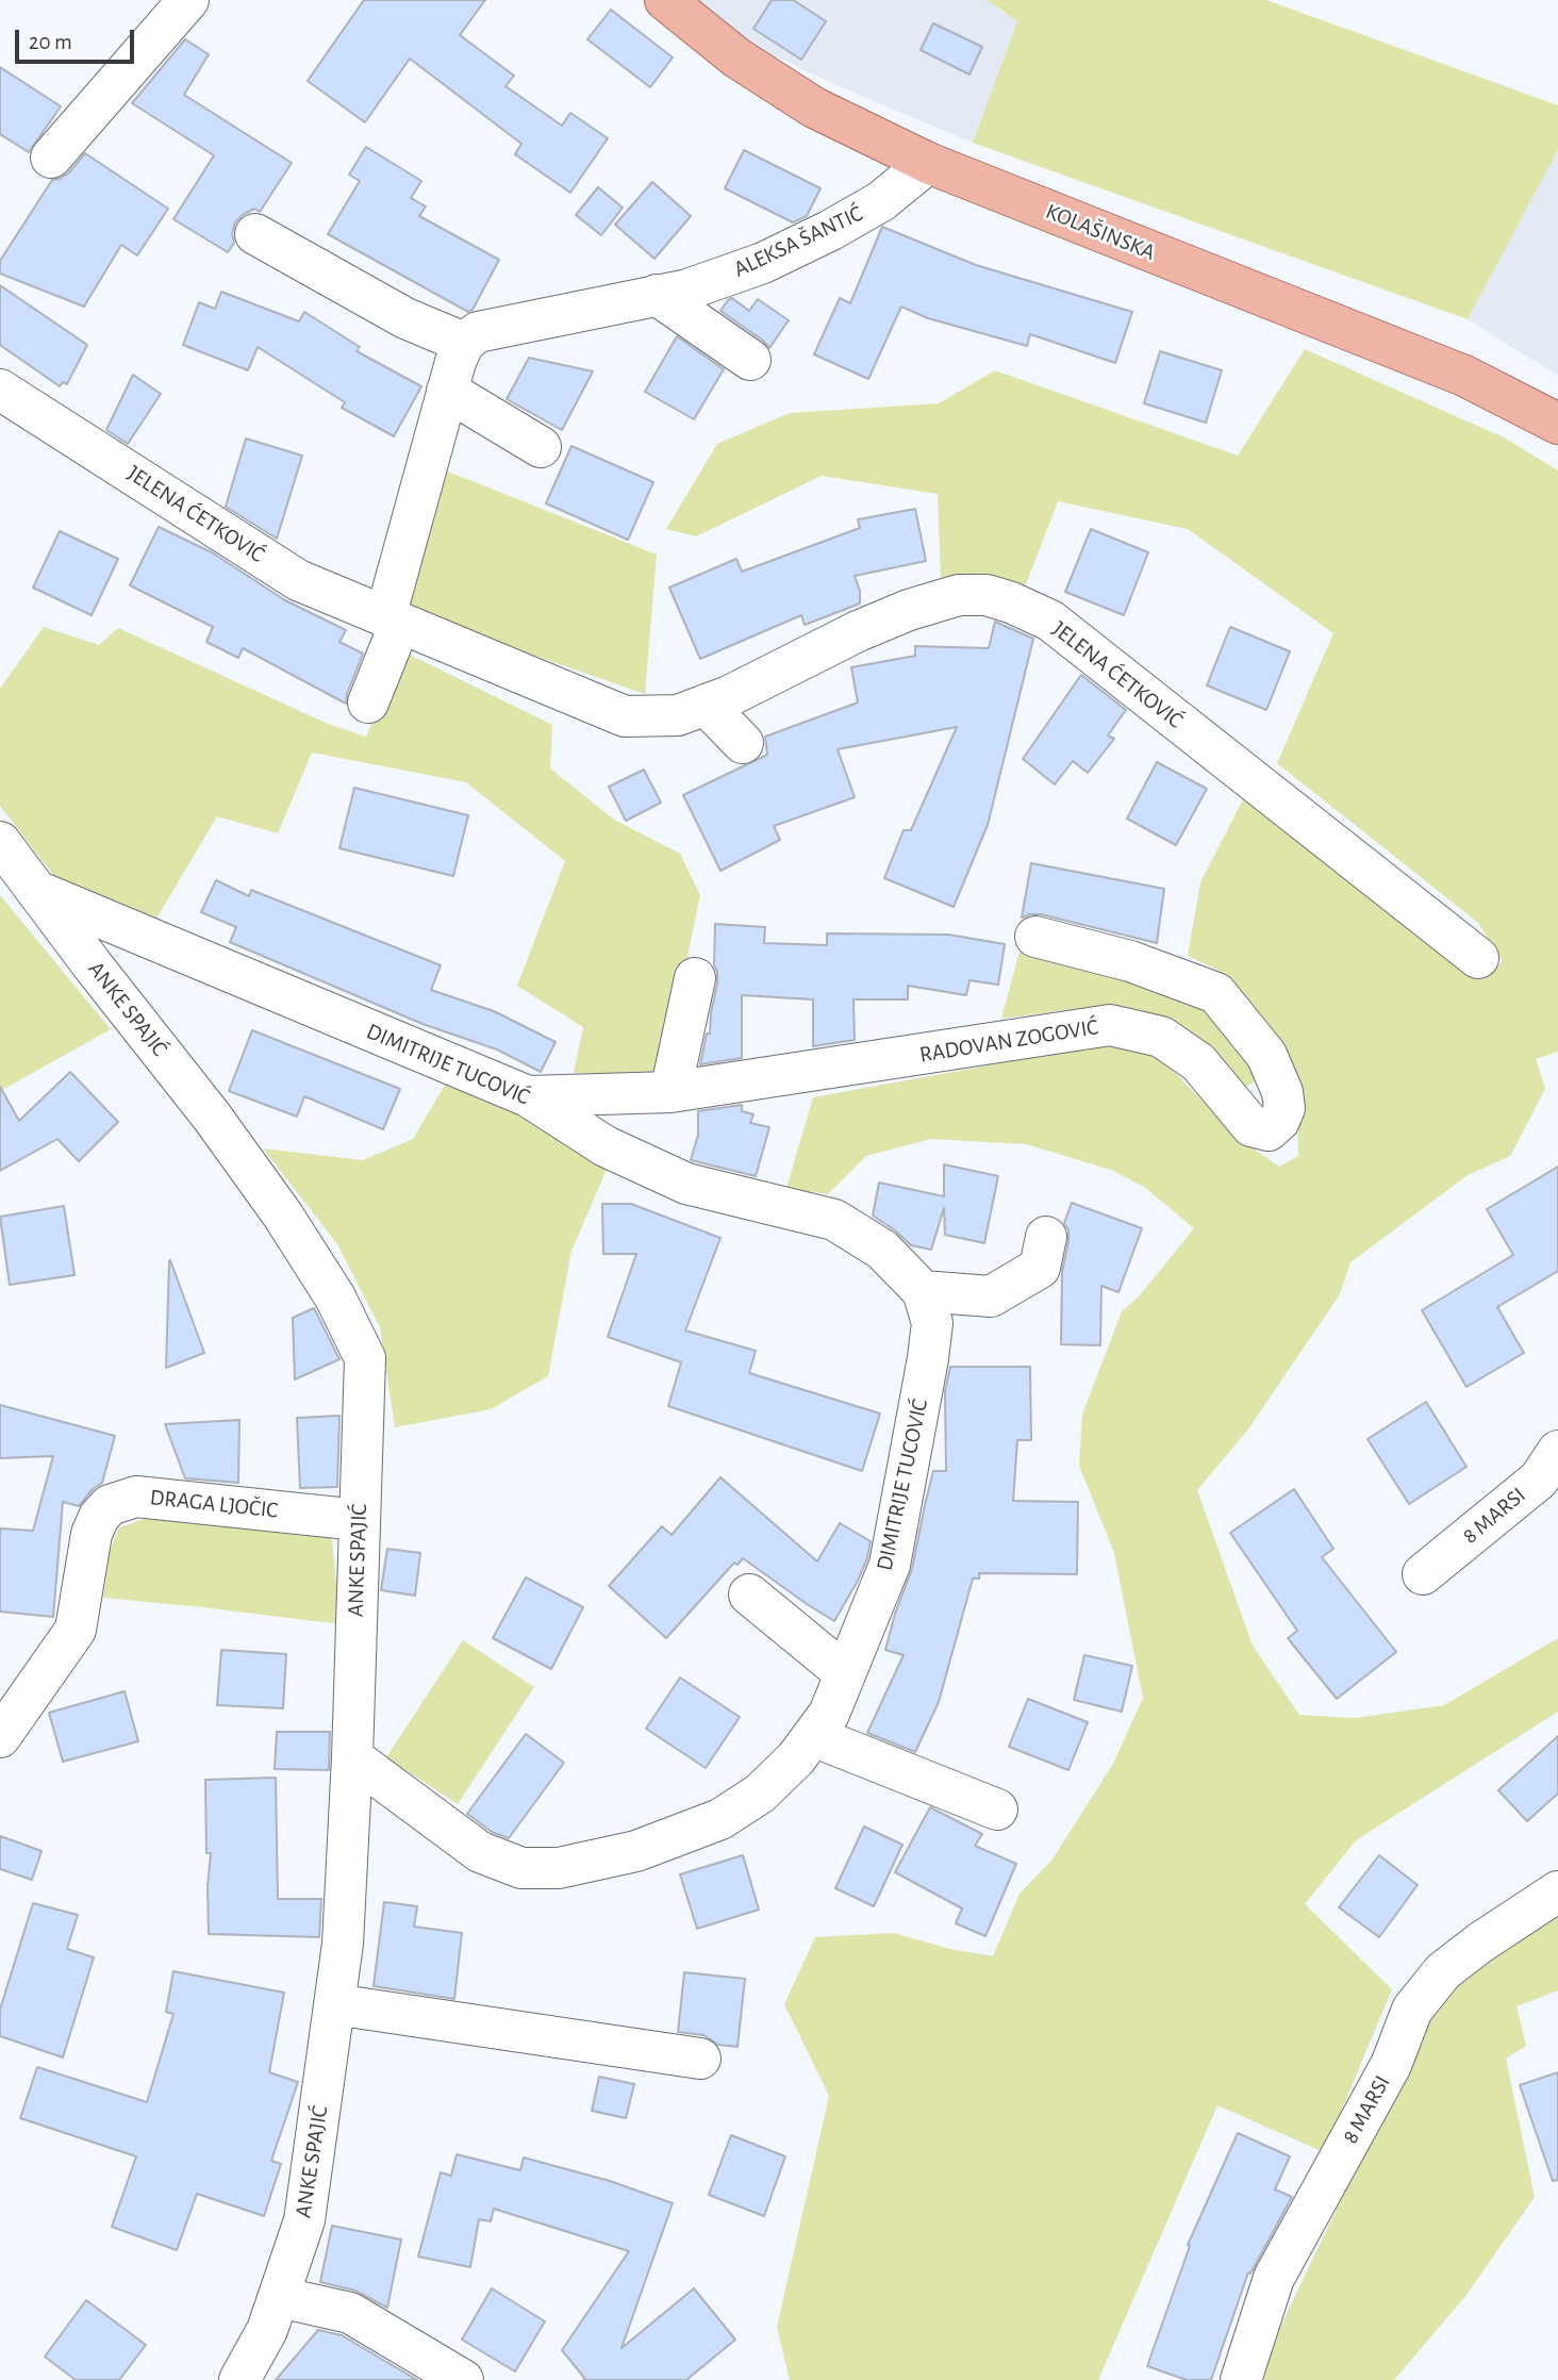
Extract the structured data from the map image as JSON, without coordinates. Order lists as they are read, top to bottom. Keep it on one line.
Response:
{"streets":{"main road":["KOLAŠINSKA"],"street":["ALEKSA ŠANTIĆ","JELENA ĆETKOVIĆ","ANKE SPAJIĆ","RADOVAN ZOGOVIĆ","DIMITRIJE TUCOVIĆ","DRAGA LJOČIC","8 MARSI"]},"crossings":[["KOLAŠINSKA","ALEKSA ŠANTIĆ"],["ANKE SPAJIĆ","DIMITRIJE TUCOVIĆ"],["ANKE SPAJIĆ","DRAGA LJOČIC"],["RADOVAN ZOGOVIĆ","DIMITRIJE TUCOVIĆ"]],"scale_bar":"20 m"}
